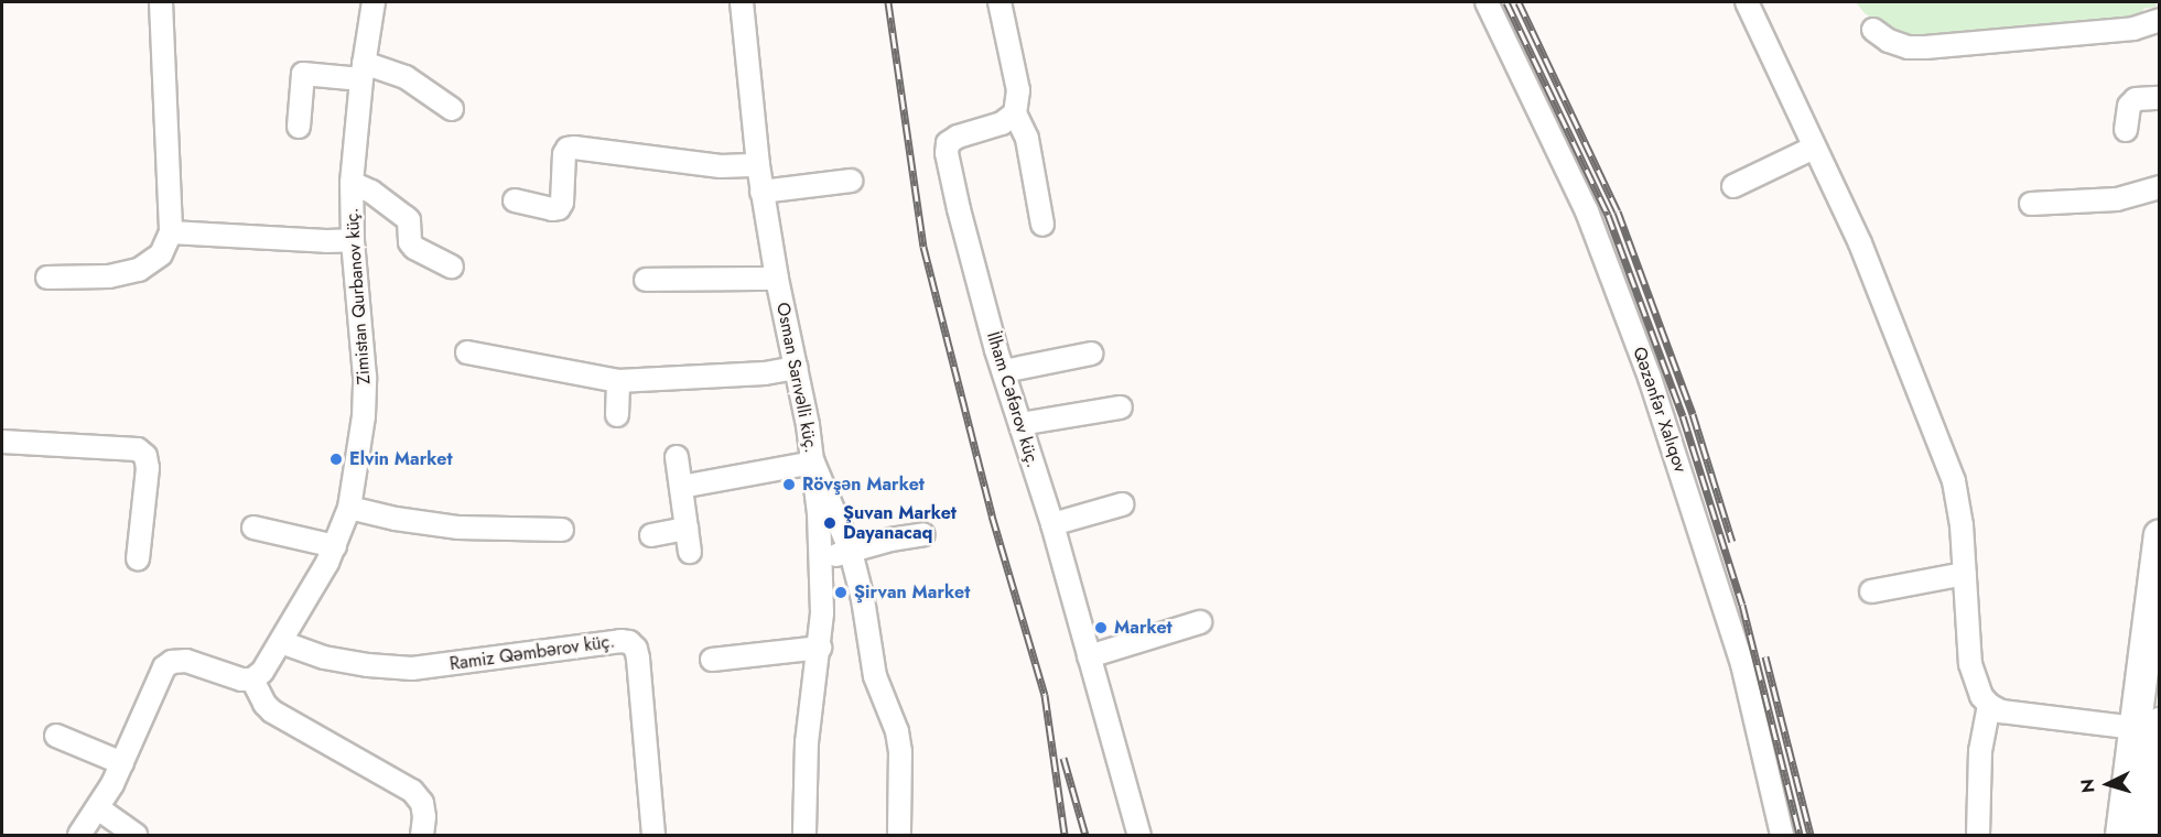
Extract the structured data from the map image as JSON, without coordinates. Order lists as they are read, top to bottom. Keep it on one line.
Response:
{"streets":{"street":["Zimistan Qurbanov küç.","Osman Sarıvəlli küç.","İlham Cəfərov küç.","Qəzənfər Xalıqov","Ramiz Qəmbərov küç."]},"crossings":[["Zimistan Qurbanov küç.","Ramiz Qəmbərov küç."]],"places":["Elvin Market","Rövşən Market","Şuvan Market Dayanacaq","Şirvan Market","Market"],"north":"left"}
